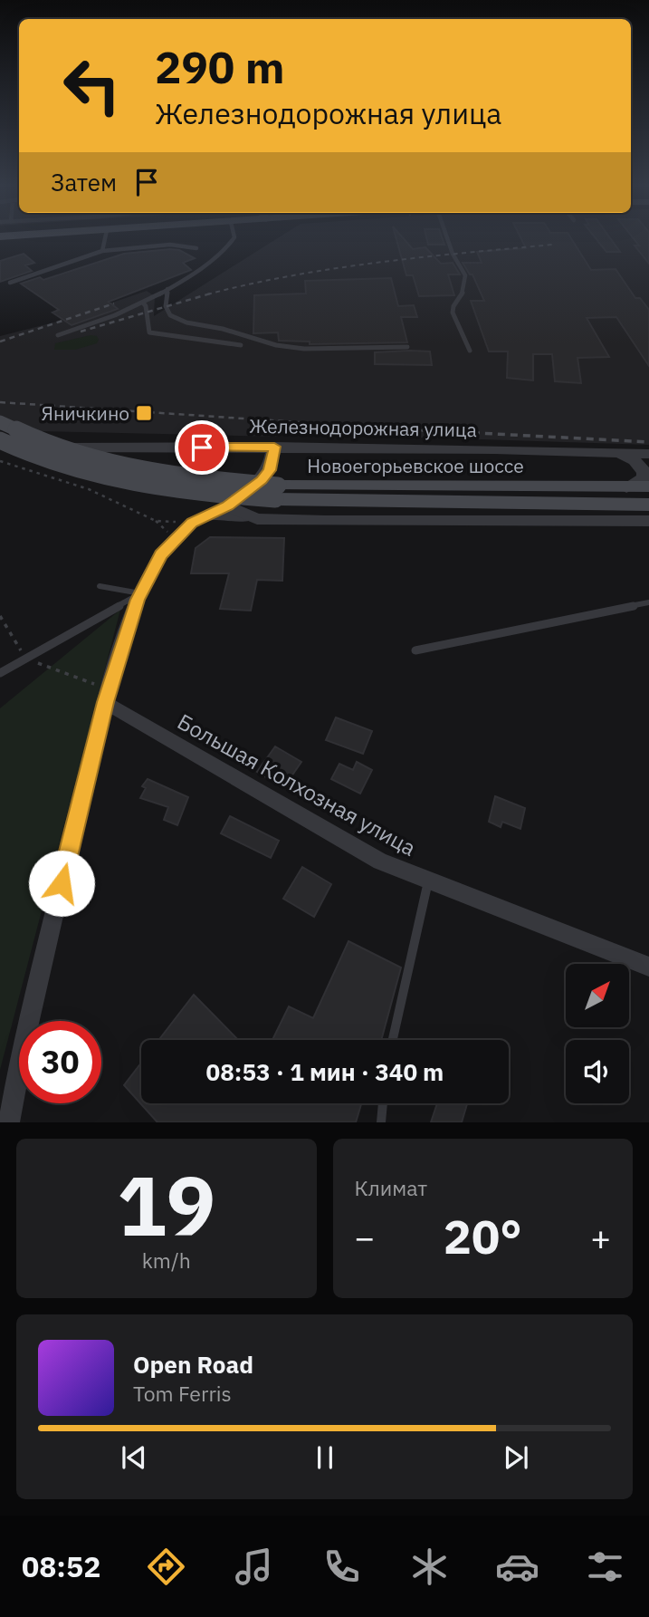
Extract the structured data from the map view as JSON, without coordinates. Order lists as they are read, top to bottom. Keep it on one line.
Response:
{"streets":{"main road":["Новоегорьевское шоссе"],"street":["Железнодорожная улица","Большая Колхозная улица"]},"places":{"transit":["Яничкино"]},"north":"top right","page":{"turn":["290 m","Железнодорожная улица"],"then":"Затем","limit":"30","trip":"08:53 · 1 мин · 340 m","tile":[["19","km/h"],"Климат"],"heat":["−","20°","+"],"song":["Open Road","Tom Ferris"],"tabs":"08:52"}}
